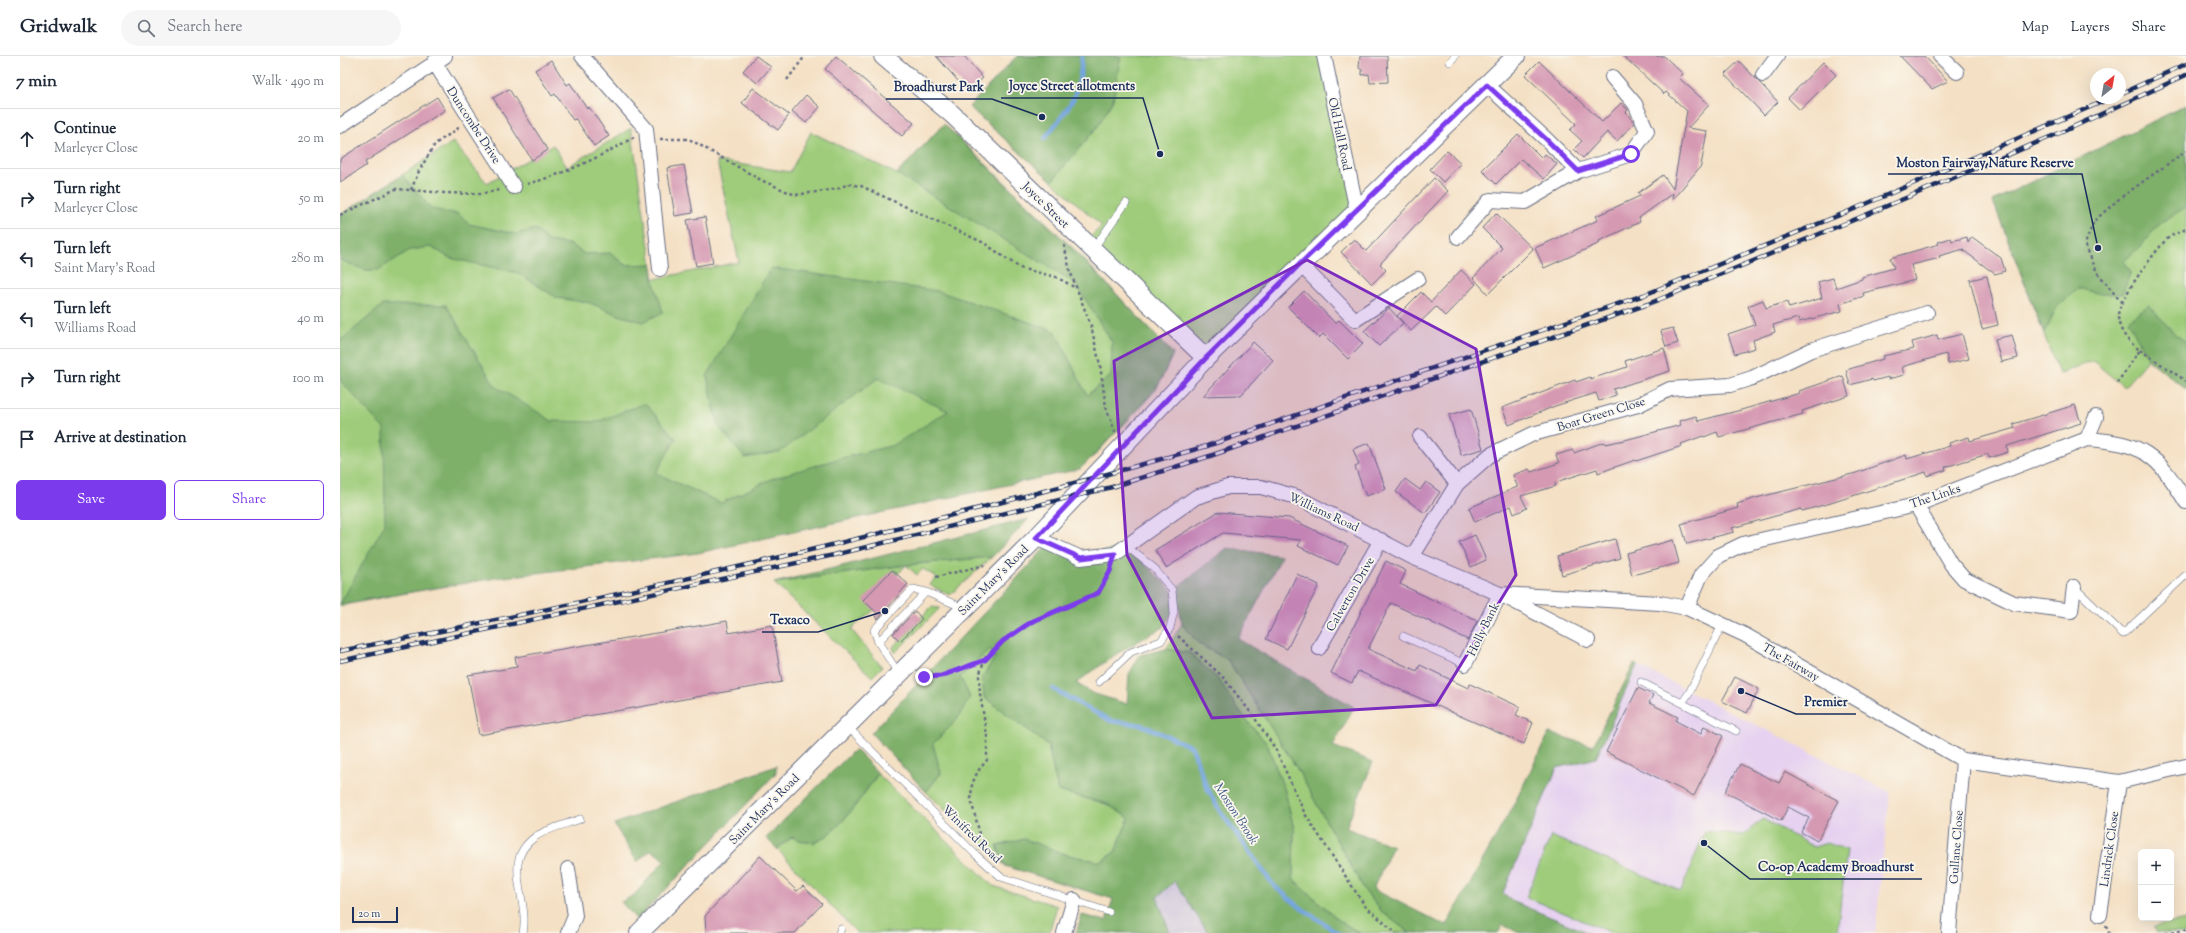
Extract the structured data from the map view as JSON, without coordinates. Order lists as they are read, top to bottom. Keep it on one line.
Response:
{"streets":{"street":["Duncombe Drive","Old Hall Road","Joyce Street","Boar Green Close","The Links","Williams Road","Saint Mary's Road","Calverton Drive","Holly Bank","The Fairway","Gullane Close","Lindrick Close"],"lane":["Winifred Road"]},"crossings":[["Old Hall Road","Saint Mary's Road"],["Joyce Street","Saint Mary's Road"],["Boar Green Close","Williams Road"],["The Links","The Fairway"],["Williams Road","Saint Mary's Road"],["Williams Road","Calverton Drive"],["Williams Road","Holly Bank"],["Williams Road","The Fairway"],["Saint Mary's Road","Winifred Road"],["Holly Bank","The Fairway"],["The Fairway","Gullane Close"],["The Fairway","Lindrick Close"]],"water":["Moston Brook"],"places":["Broadhurst Park","Joyce Street allotments","Moston Fairway Nature Reserve","Texaco","Premier","Co-op Academy Broadhurst"],"scale_bar":"20 m","north":"top right","page":{"header":"Gridwalk","search":"Search here","nav":["Map","Layers","Share"],"heading":["7 min","Walk · 490 m"],"list":[["Continue","Marleyer Close","20 m"],["Turn right","Marleyer Close","50 m"],["Turn left","Saint Mary's Road","280 m"],["Turn left","Williams Road","40 m"],["Turn right","100 m"],"Arrive at destination"],"buttons":["Save","Share"],"map_buttons":["+","−"],"scale":"20 m"}}
